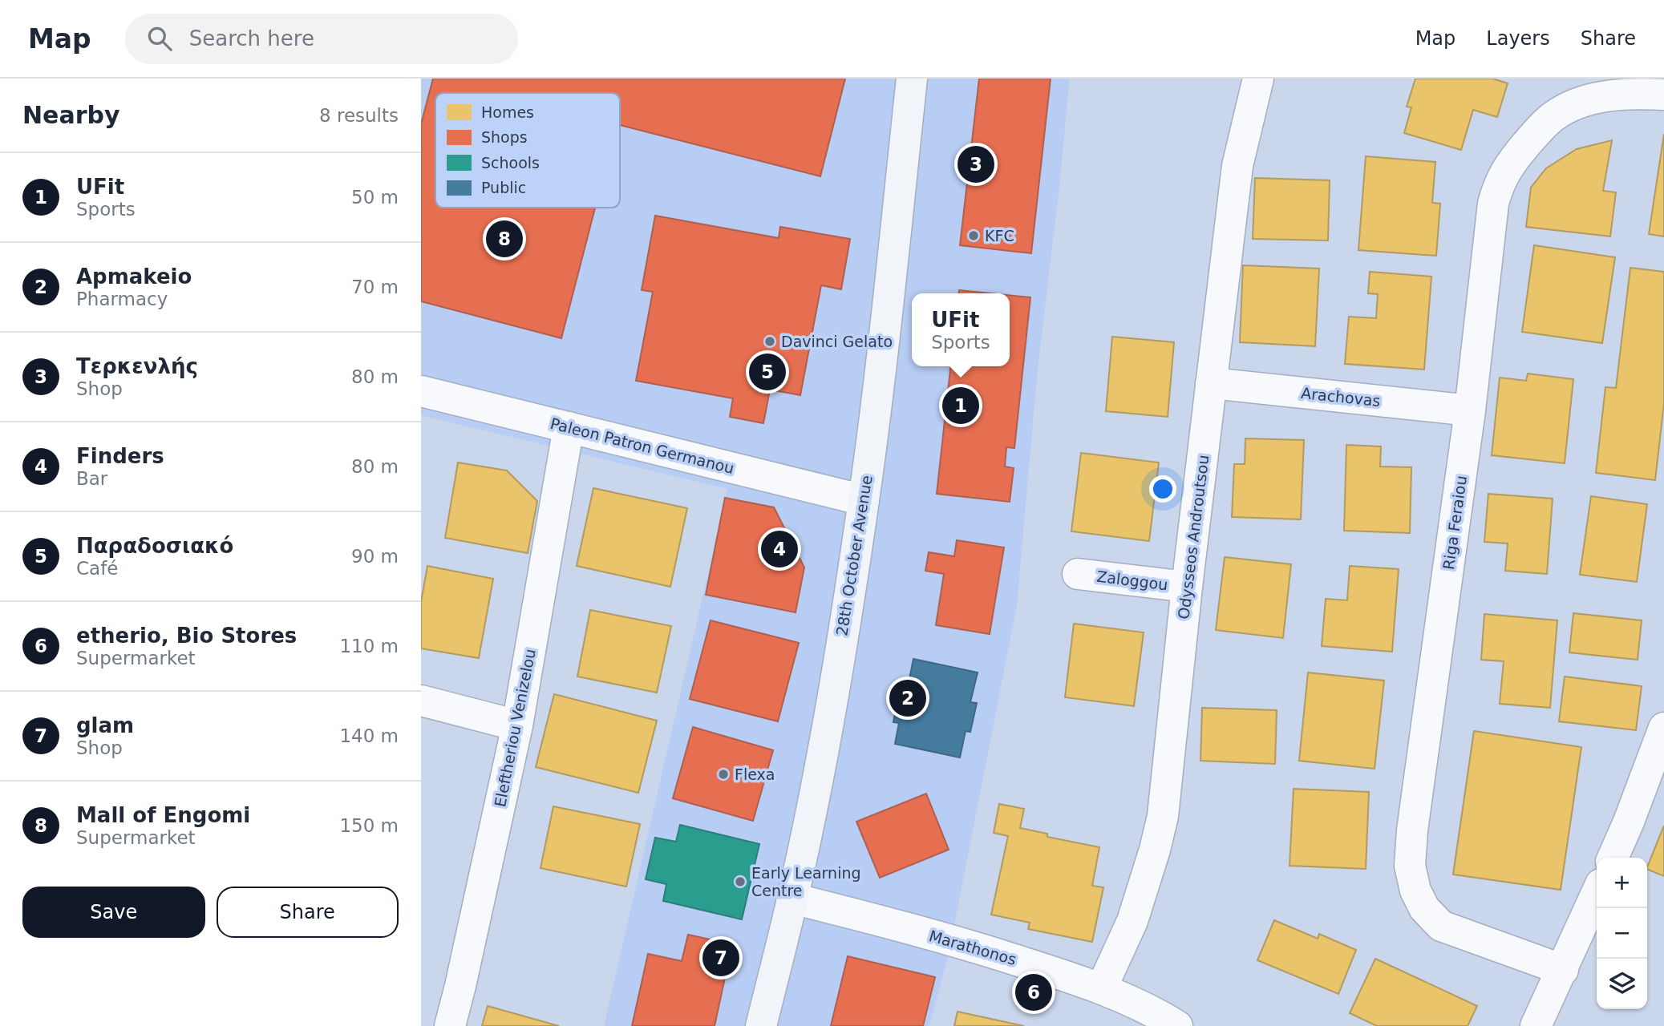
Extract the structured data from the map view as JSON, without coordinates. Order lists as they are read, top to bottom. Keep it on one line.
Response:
{"streets":{"main road":["28th October Avenue"],"street":["Arachovas","Paleon Patron Germanou","Riga Feraiou","Odysseos Androutsou","Zaloggou","Eleftheriou Venizelou","Marathonos"]},"crossings":[["Arachovas","Riga Feraiou"],["Arachovas","Odysseos Androutsou"],["Paleon Patron Germanou","28th October Avenue"],["Paleon Patron Germanou","Eleftheriou Venizelou"],["Odysseos Androutsou","Zaloggou"],["Odysseos Androutsou","Marathonos"],["28th October Avenue","Marathonos"]],"places":["KFC","Davinci Gelato","Flexa","Early Learning Centre"],"legend":["Homes","Shops","Schools","Public"],"page":{"header":"Map","search":"Search here","nav":["Map","Layers","Share"],"heading":["Nearby","8 results"],"pins":["3","8","5","1","4","2","7","6"],"list":[{"mark":"1","name":"UFit","note":"Sports","value":"50 m"},{"mark":"2","name":"Apmakeio","note":"Pharmacy","value":"70 m"},{"mark":"3","name":"Τερκενλής","note":"Shop","value":"80 m"},{"mark":"4","name":"Finders","note":"Bar","value":"80 m"},{"mark":"5","name":"Παραδοσιακό","note":"Café","value":"90 m"},{"mark":"6","name":"etherio, Bio Stores","note":"Supermarket","value":"110 m"},{"mark":"7","name":"glam","note":"Shop","value":"140 m"},{"mark":"8","name":"Mall of Engomi","note":"Supermarket","value":"150 m"}],"popup":["UFit","Sports"],"map_buttons":["+","−"],"buttons":["Save","Share"]}}
